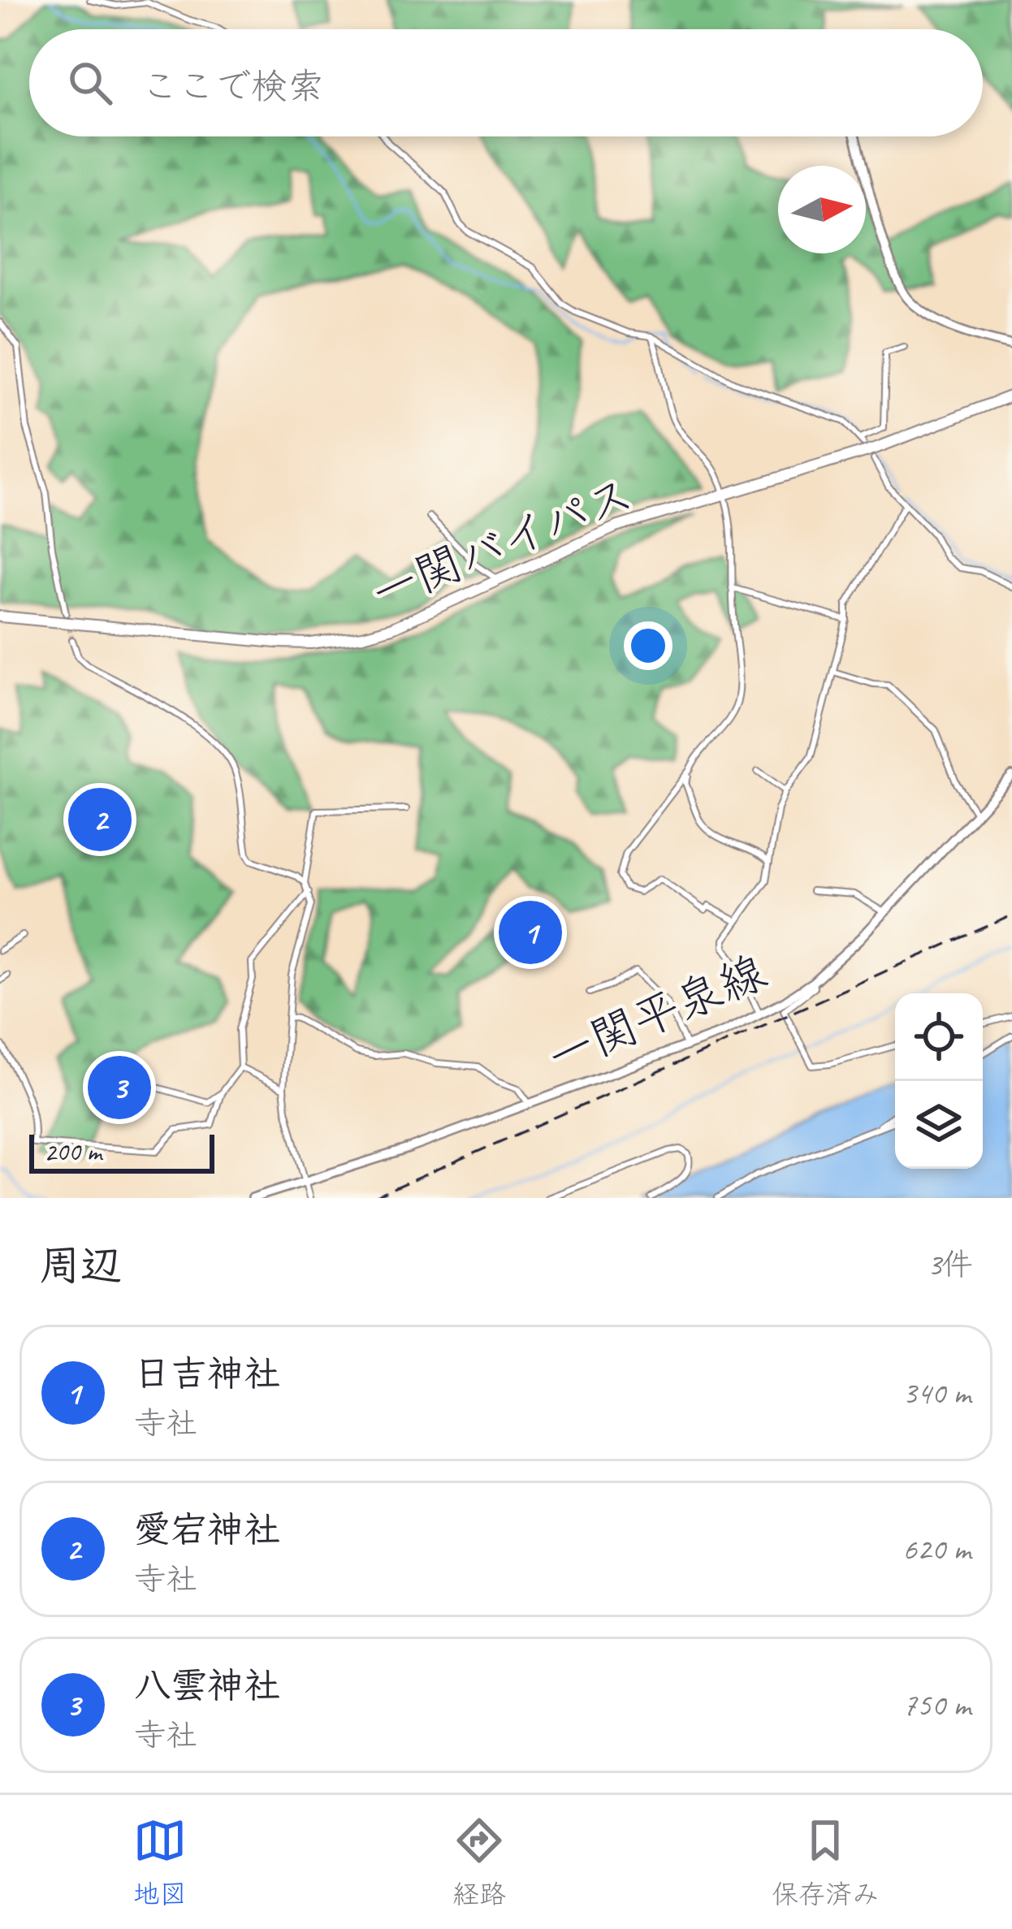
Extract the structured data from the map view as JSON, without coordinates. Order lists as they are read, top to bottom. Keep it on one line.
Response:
{"streets":{"highway":["一関バイパス"],"main road":["一関平泉線"]},"scale_bar":"200 m","north":"right","page":{"search":"ここで検索","pins":["2","1","3"],"scale":"200 m","heading":["周辺","3件"],"list":[{"mark":"1","name":"日吉神社","note":"寺社","value":"340 m"},{"mark":"2","name":"愛宕神社","note":"寺社","value":"620 m"},{"mark":"3","name":"八雲神社","note":"寺社","value":"750 m"}],"nav":["地図","経路","保存済み"]}}
